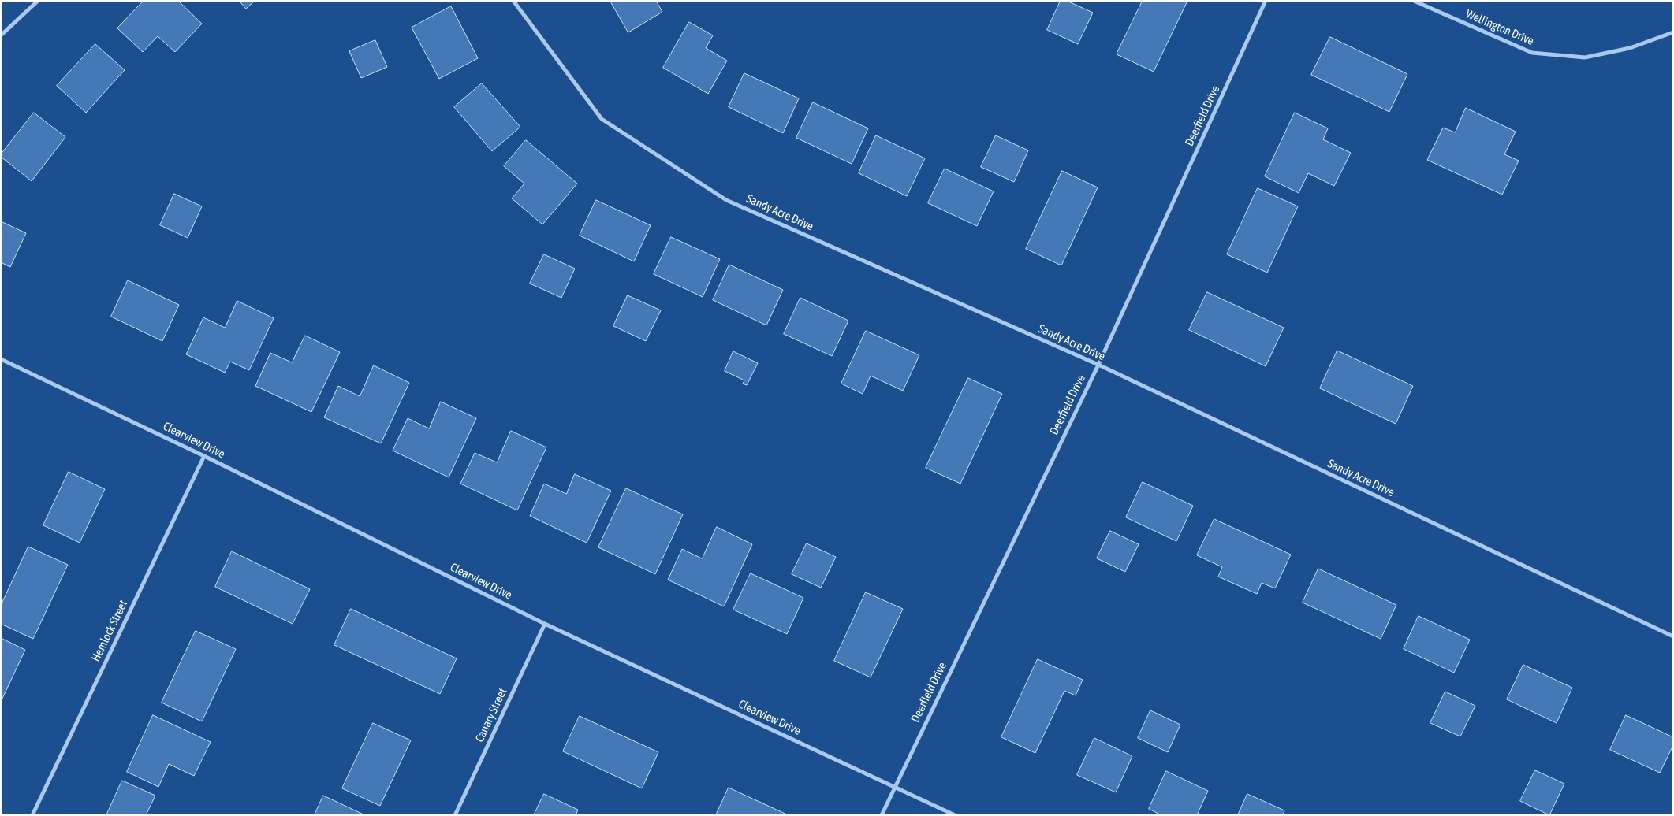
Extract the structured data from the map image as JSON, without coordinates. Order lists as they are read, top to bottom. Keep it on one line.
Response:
{"streets":{"street":["Wellington Drive","Deerfield Drive","Sandy Acre Drive","Clearview Drive","Hemlock Street","Canary Street"]},"crossings":[["Deerfield Drive","Sandy Acre Drive"],["Deerfield Drive","Clearview Drive"],["Clearview Drive","Hemlock Street"],["Clearview Drive","Canary Street"]]}
